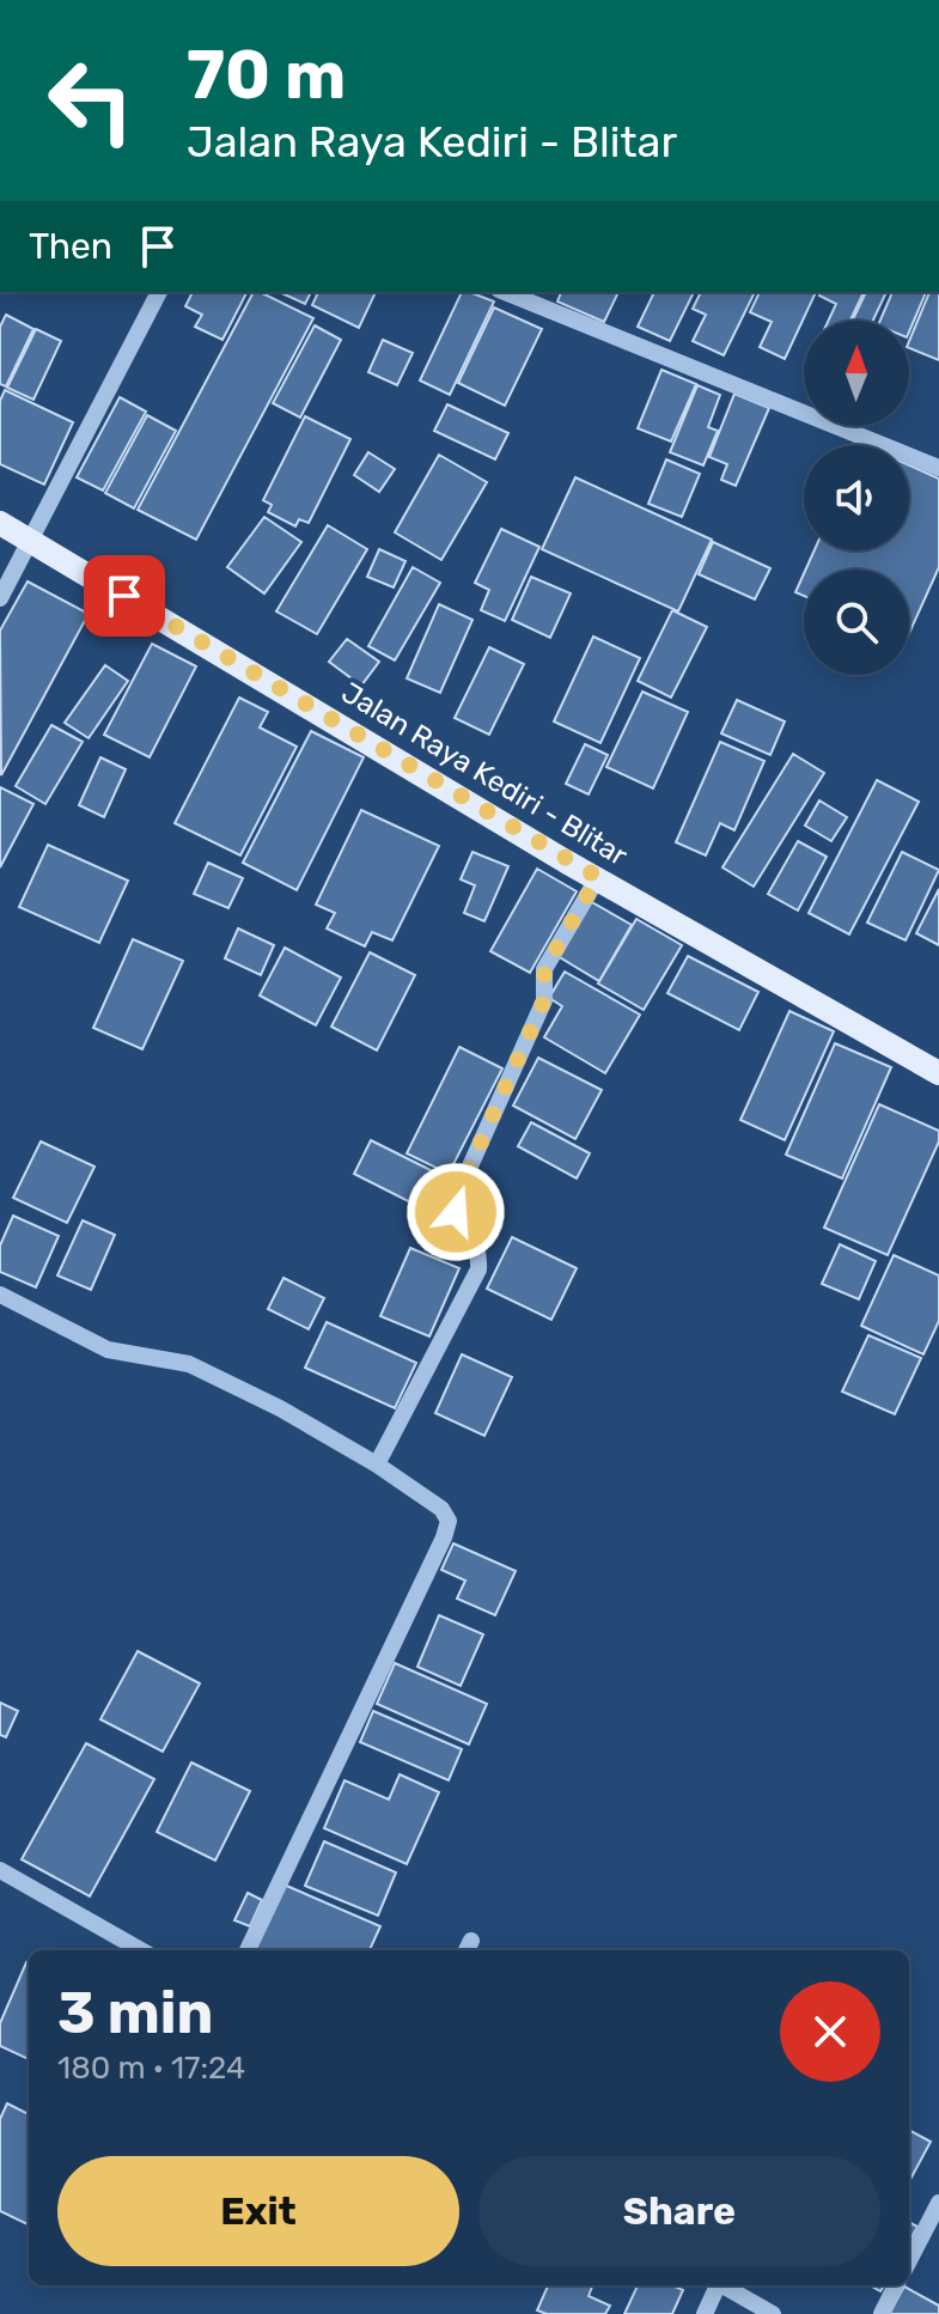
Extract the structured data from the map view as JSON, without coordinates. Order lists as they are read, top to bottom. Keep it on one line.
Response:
{"streets":{"main road":["Jalan Raya Kediri - Blitar"]},"north":"top","page":{"turn":["70 m","Jalan Raya Kediri - Blitar"],"then":"Then","heading":["3 min","180 m · 17:24"],"buttons":["Exit","Share"]}}
